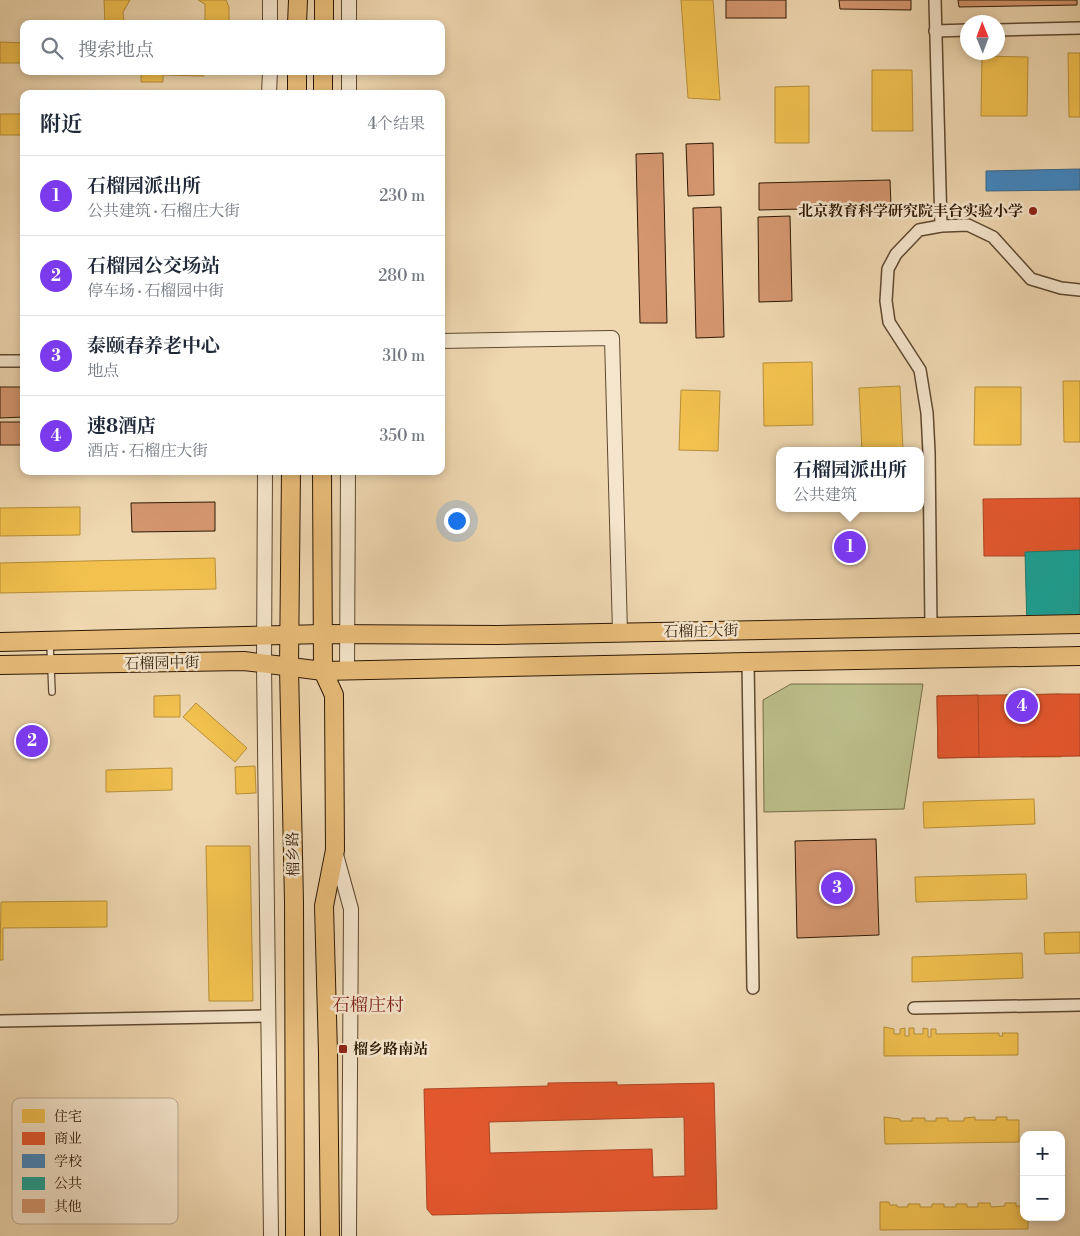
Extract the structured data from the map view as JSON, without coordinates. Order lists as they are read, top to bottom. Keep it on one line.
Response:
{"streets":{"main road":["石榴庄大街","石榴园中街","榴乡路"]},"crossings":[["石榴庄大街","石榴园中街"],["石榴园中街","榴乡路"]],"districts":["石榴庄村"],"places":{"other":["北京教育科学研究院丰台实验小学"],"transit":["榴乡路南站"]},"legend":["住宅","商业","学校","公共","其他"],"north":"top","page":{"search":"搜索地点","heading":["附近","4个结果"],"list":[{"mark":"1","name":"石榴园派出所","note":"公共建筑 · 石榴庄大街","value":"230 m"},{"mark":"2","name":"石榴园公交场站","note":"停车场 · 石榴园中街","value":"280 m"},{"mark":"3","name":"泰颐春养老中心","note":"地点","value":"310 m"},{"mark":"4","name":"速8酒店","note":"酒店 · 石榴庄大街","value":"350 m"}],"popup":["石榴园派出所","公共建筑"],"pins":["1","4","2","3"],"map_buttons":["+","−"]}}
